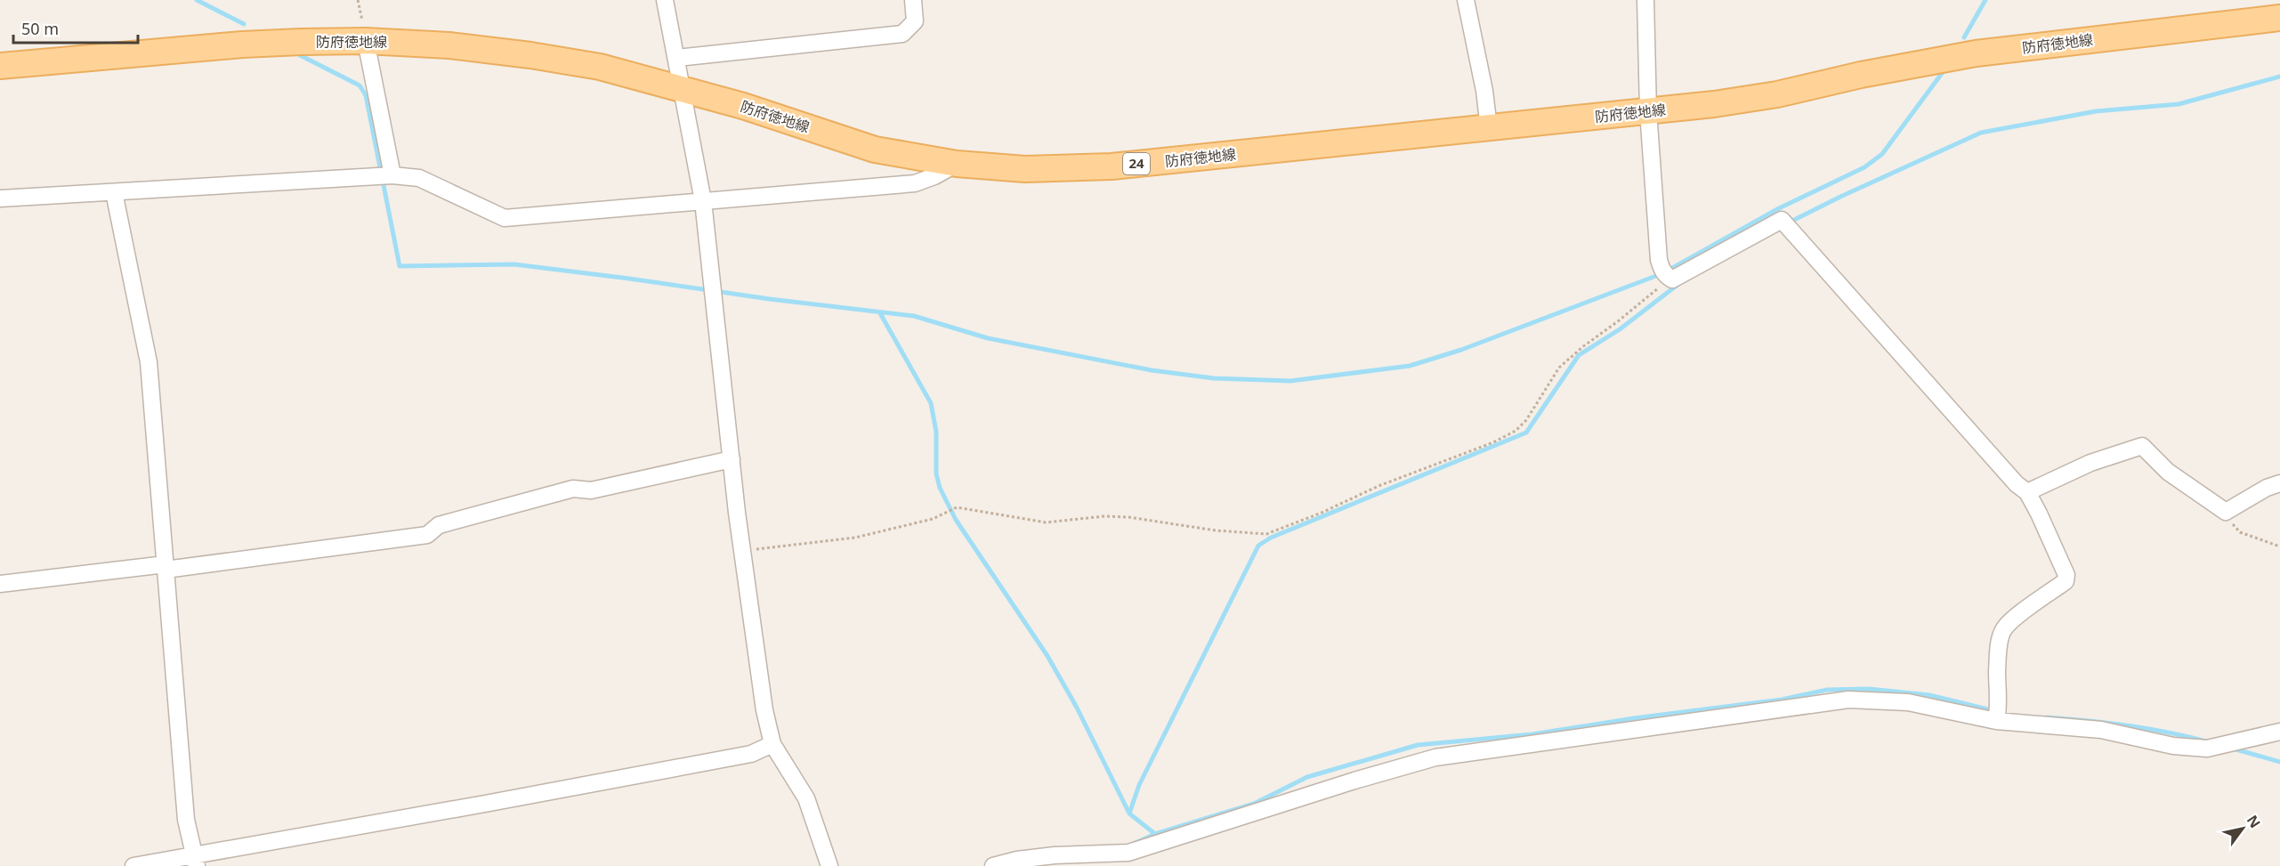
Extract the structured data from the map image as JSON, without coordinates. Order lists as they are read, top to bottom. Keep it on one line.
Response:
{"streets":{"main road":["防府徳地線","24"]},"scale_bar":"50 m","north":"top right"}
